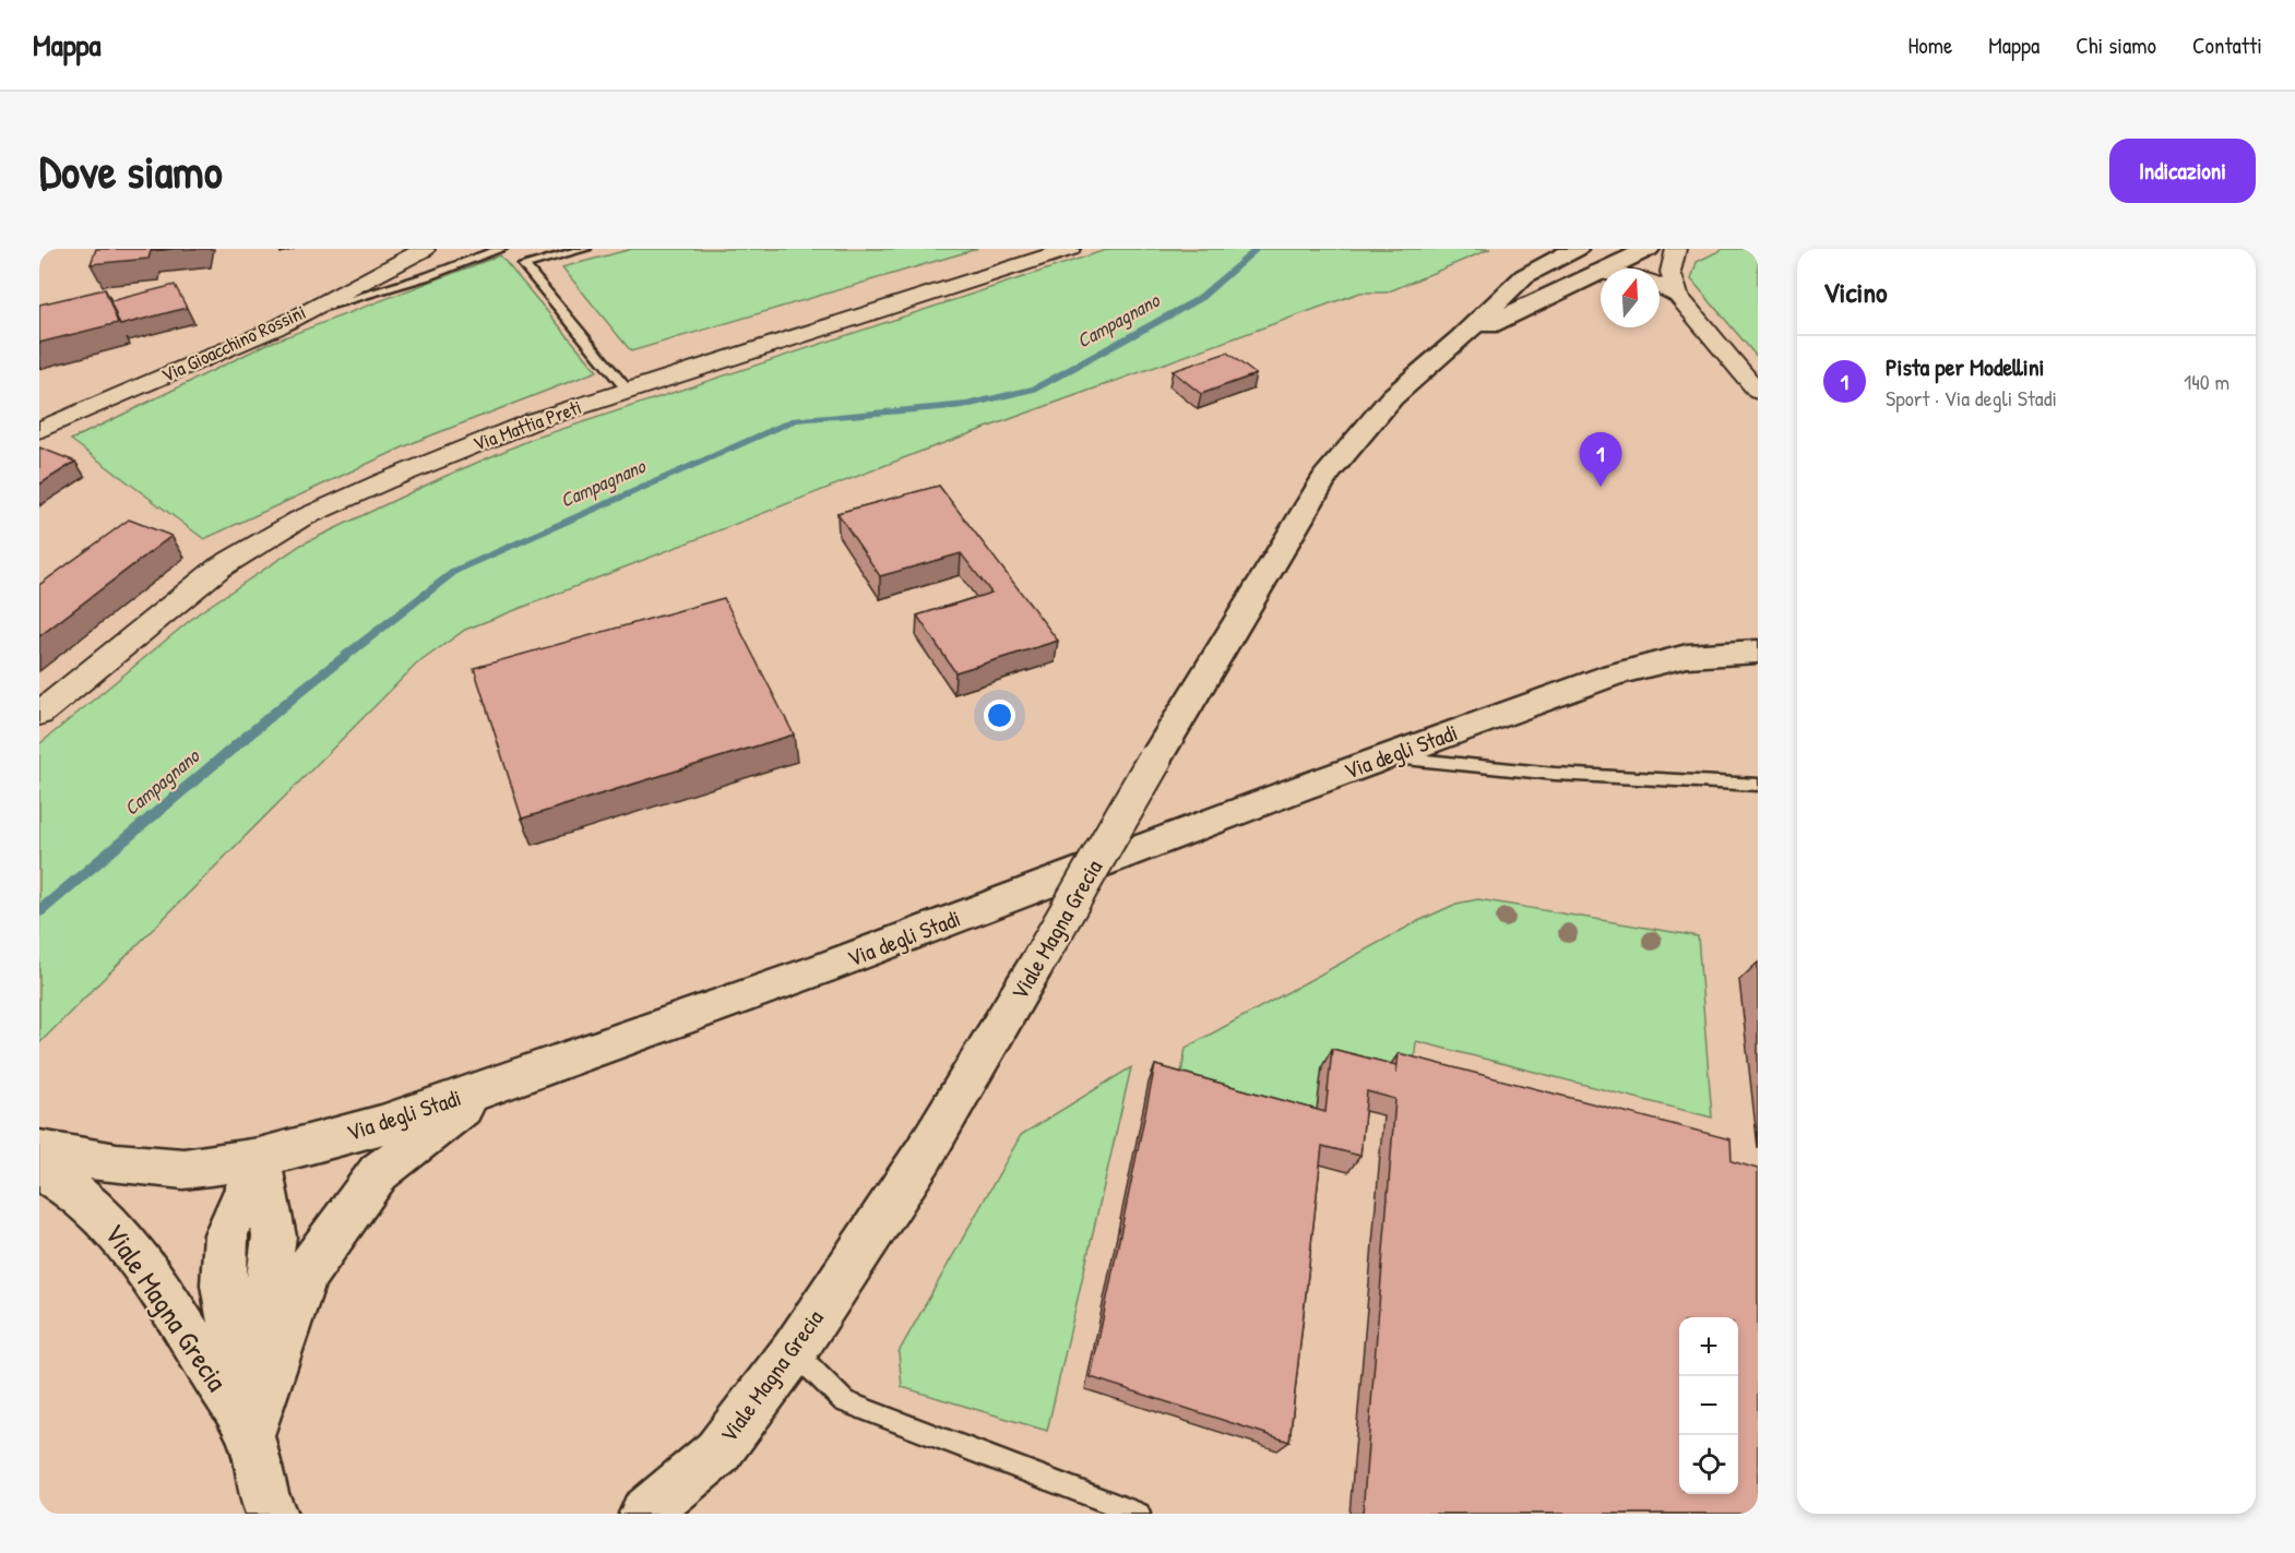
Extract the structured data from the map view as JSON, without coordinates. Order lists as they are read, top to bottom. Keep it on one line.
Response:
{"streets":{"street":["Via Gioacchino Rossini","Via Mattia Preti","Via degli Stadi","Viale Magna Grecia"]},"crossings":[["Via degli Stadi","Viale Magna Grecia"]],"water":["Campagnano"],"north":"top","page":{"header":"Mappa","nav":["Home","Mappa","Chi siamo","Contatti"],"buttons":"Indicazioni","title":"Dove siamo","heading":"Vicino","list":[{"mark":"1","name":"Pista per Modellini","note":"Sport · Via degli Stadi","value":"140 m"}],"pins":"1","map_buttons":["+","−"]}}
